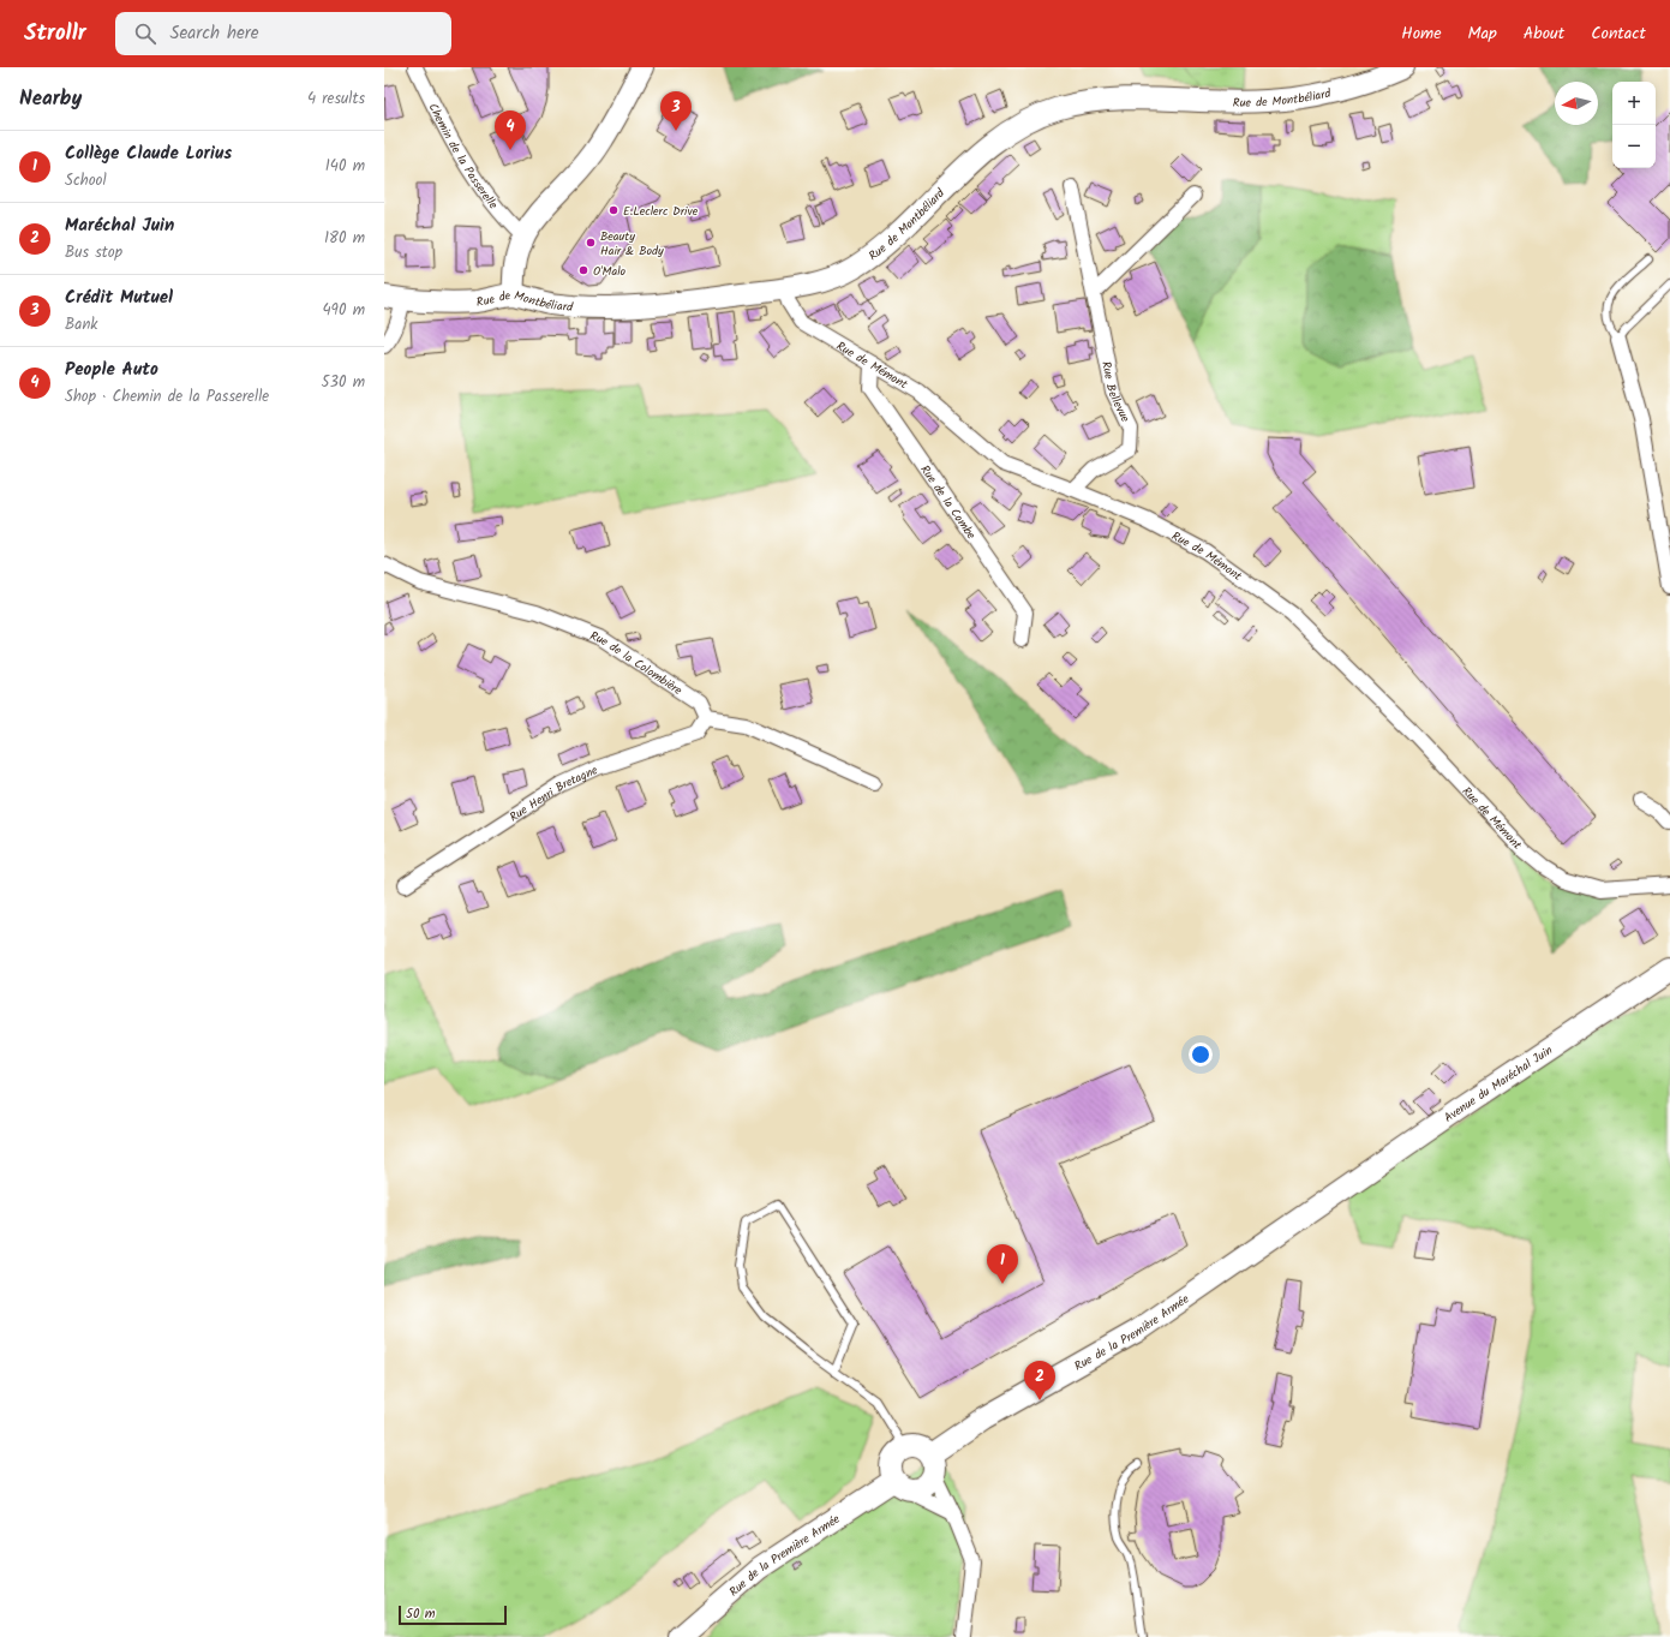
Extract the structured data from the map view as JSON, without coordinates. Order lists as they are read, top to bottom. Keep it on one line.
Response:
{"streets":{"street":["Rue de Montbéliard","Chemin de la Passerelle","Rue de Mémont","Rue Bellevue","Rue de la Combe","Rue de la Colombière","Rue Henri Bretagne","Avenue du Maréchal Juin","Rue de la Première Armée"]},"crossings":[["Rue de Montbéliard","Rue de Mémont"],["Rue de Mémont","Rue Bellevue"],["Rue de Mémont","Rue de la Combe"],["Rue de la Colombière","Rue Henri Bretagne"],["Avenue du Maréchal Juin","Rue de la Première Armée"]],"places":["E.Leclerc Drive","Beauty Hair & Body","O'Malo"],"scale_bar":"50 m","north":"left","page":{"header":"Strollr","search":"Search here","nav":["Home","Map","About","Contact"],"heading":["Nearby","4 results"],"map_buttons":["+","−"],"pins":["3","4","1","2"],"list":[{"mark":"1","name":"Collège Claude Lorius","note":"School","value":"140 m"},{"mark":"2","name":"Maréchal Juin","note":"Bus stop","value":"180 m"},{"mark":"3","name":"Crédit Mutuel","note":"Bank","value":"490 m"},{"mark":"4","name":"People Auto","note":"Shop · Chemin de la Passerelle","value":"530 m"}],"scale":"50 m"}}
